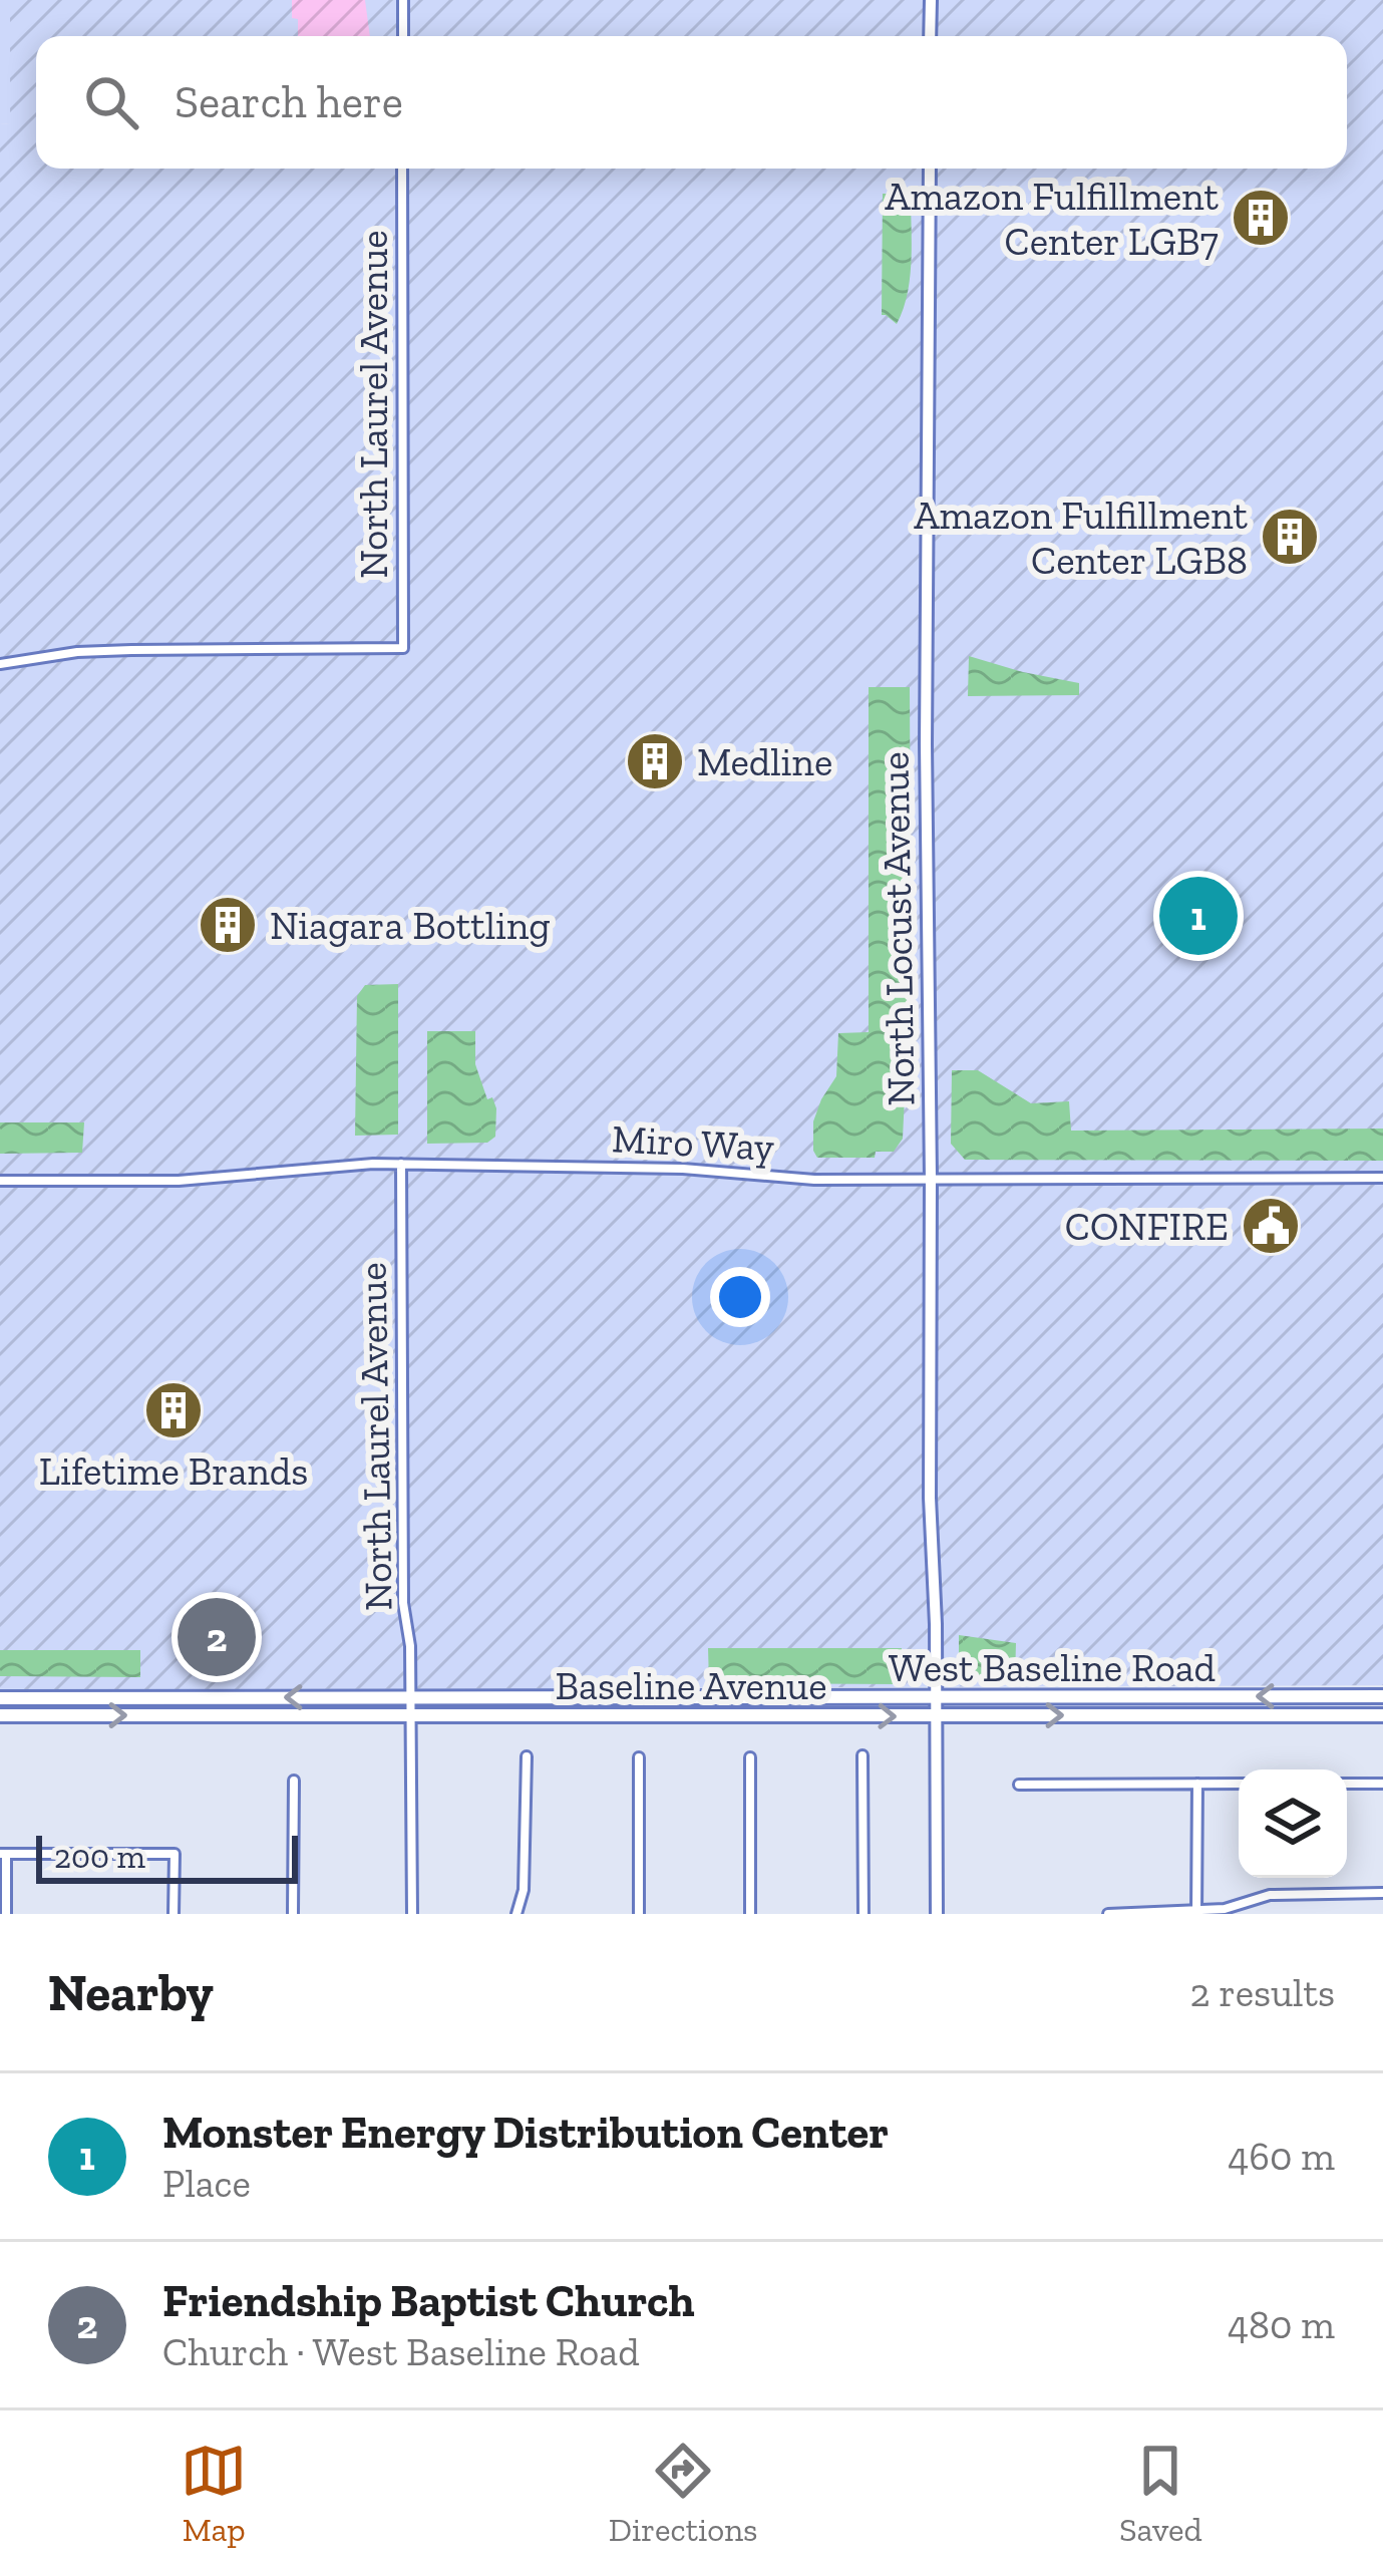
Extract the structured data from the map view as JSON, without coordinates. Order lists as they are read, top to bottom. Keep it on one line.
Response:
{"streets":{"main road":["West Baseline Road","Baseline Avenue"],"street":["North Laurel Avenue","North Locust Avenue","Miro Way"]},"crossings":[["North Laurel Avenue","Miro Way"],["North Laurel Avenue","West Baseline Road"],["North Laurel Avenue","Baseline Avenue"],["North Locust Avenue","Miro Way"],["North Locust Avenue","West Baseline Road"],["North Locust Avenue","Baseline Avenue"],["West Baseline Road","Baseline Avenue"]],"one_way":["West Baseline Road","Baseline Avenue"],"places":{"building":["Amazon Fulfillment Center LGB7","Amazon Fulfillment Center LGB8","Medline","Niagara Bottling","Lifetime Brands"],"public building":["CONFIRE"]},"scale_bar":"200 m","page":{"search":"Search here","pins":["1","2"],"scale":"200 m","heading":["Nearby","2 results"],"list":[{"mark":"1","name":"Monster Energy Distribution Center","note":"Place","value":"460 m"},{"mark":"2","name":"Friendship Baptist Church","note":"Church · West Baseline Road","value":"480 m"}],"nav":["Map","Directions","Saved"]}}
